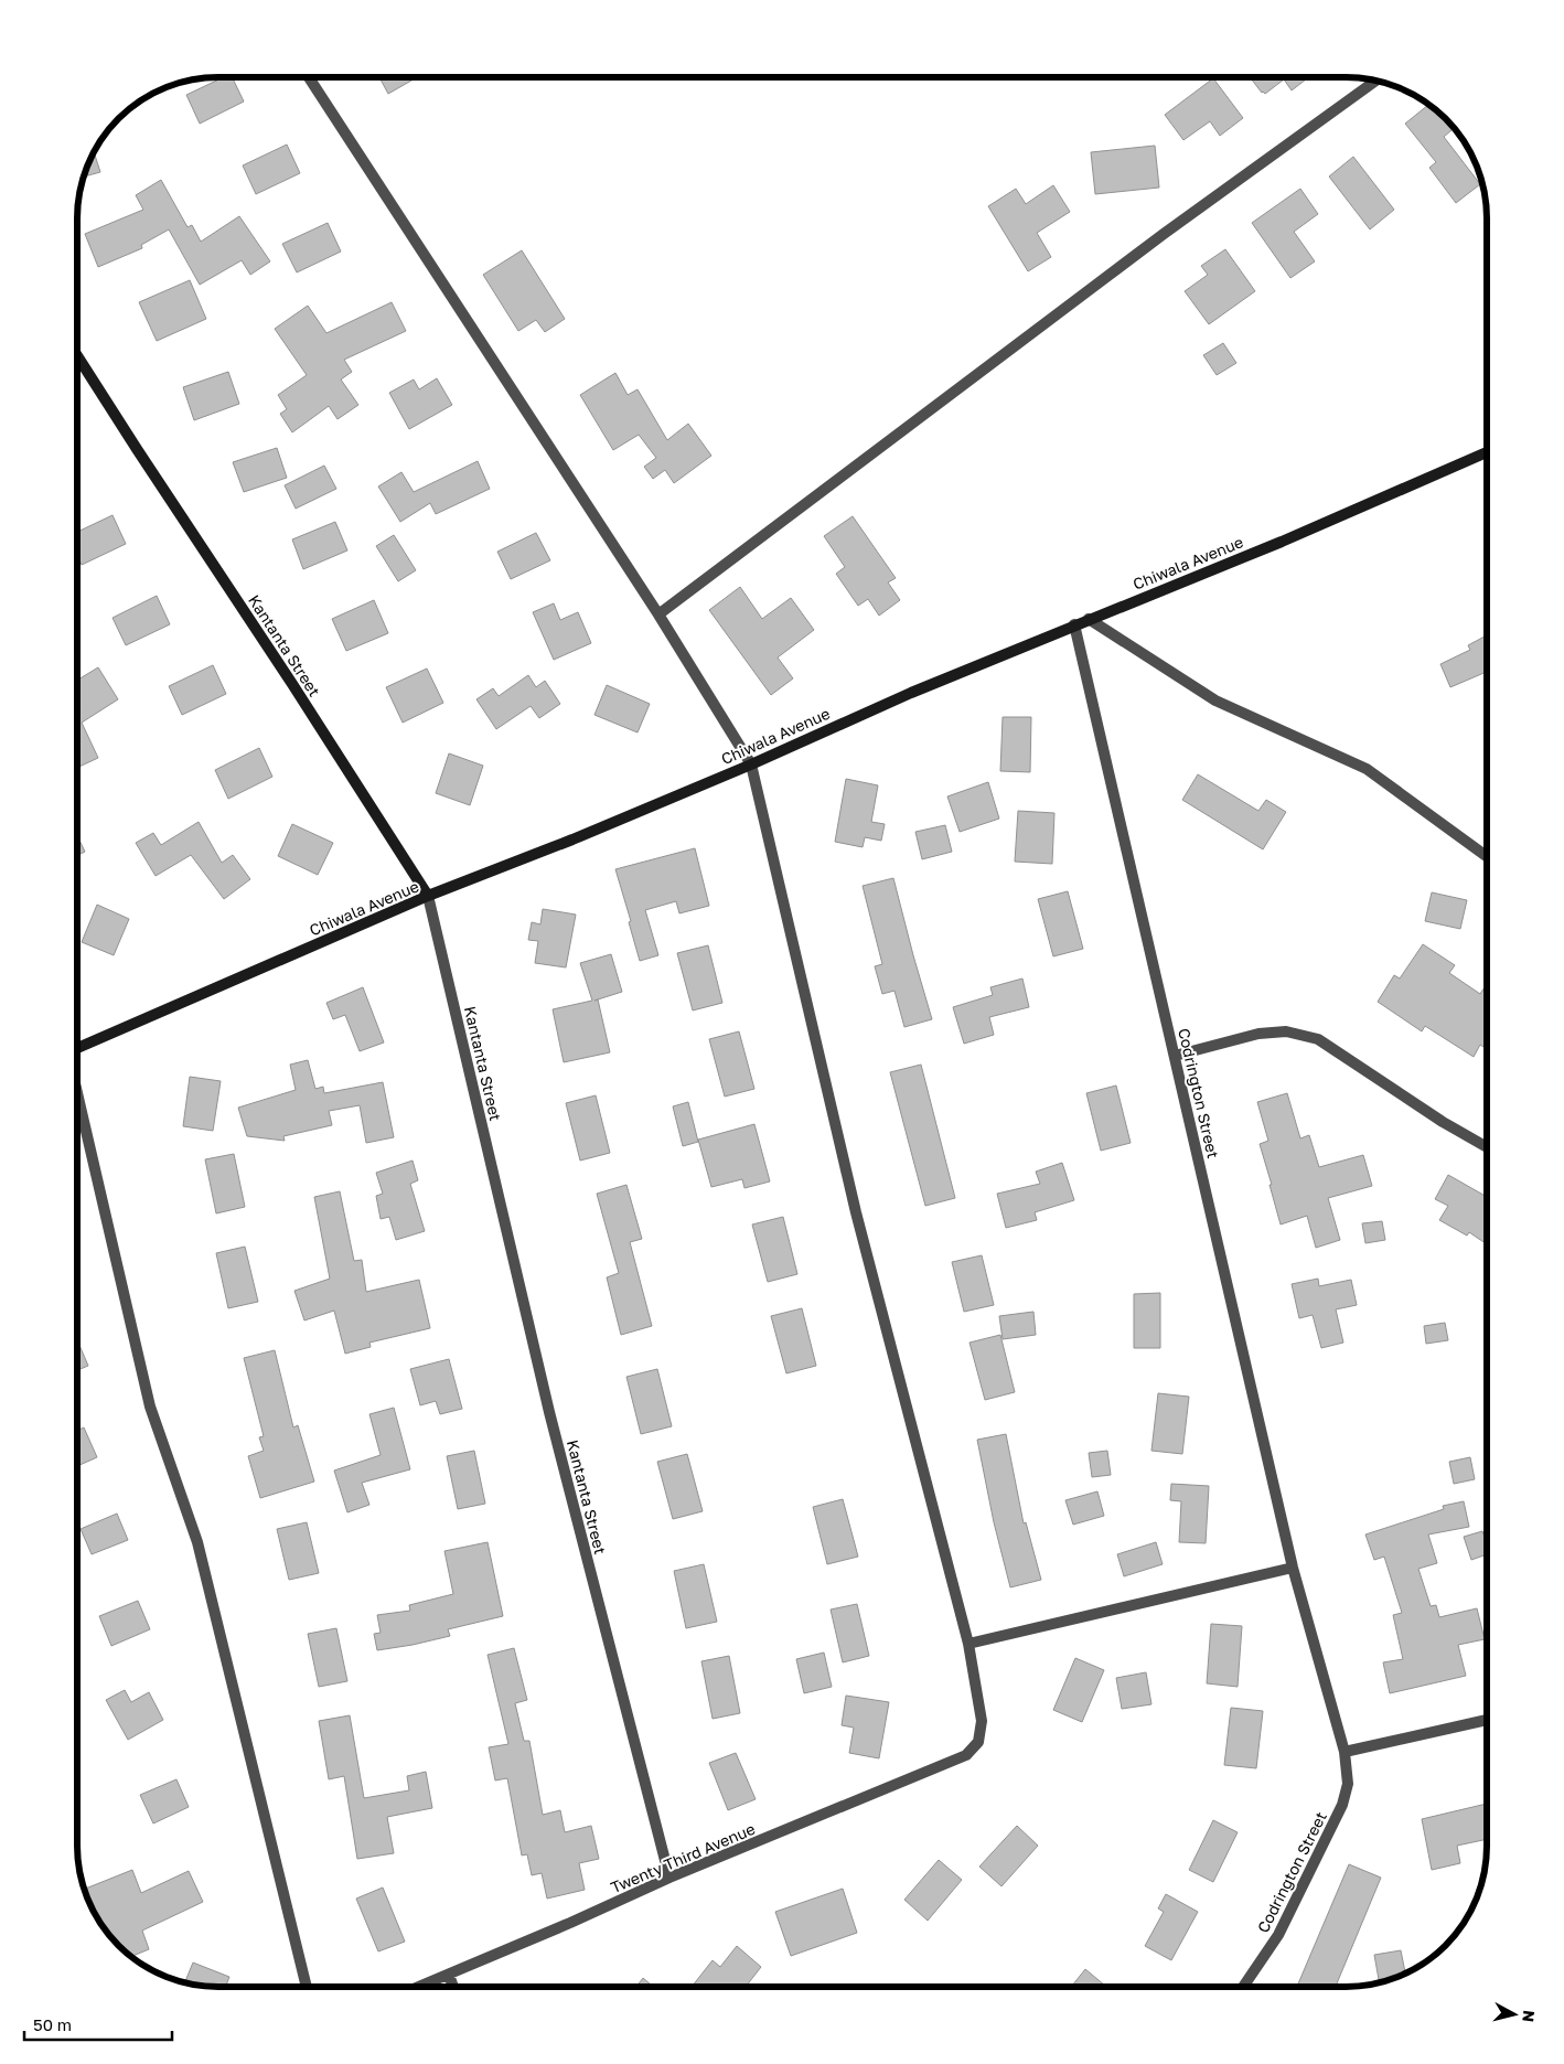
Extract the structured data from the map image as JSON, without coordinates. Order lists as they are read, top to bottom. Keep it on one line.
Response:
{"streets":{"main road":["Chiwala Avenue","Kantanta Street"],"street":["Codrington Street","Twenty Third Avenue"]},"crossings":[["Chiwala Avenue","Kantanta Street"],["Chiwala Avenue","Codrington Street"],["Kantanta Street","Twenty Third Avenue"]],"scale_bar":"50 m","north":"right"}
